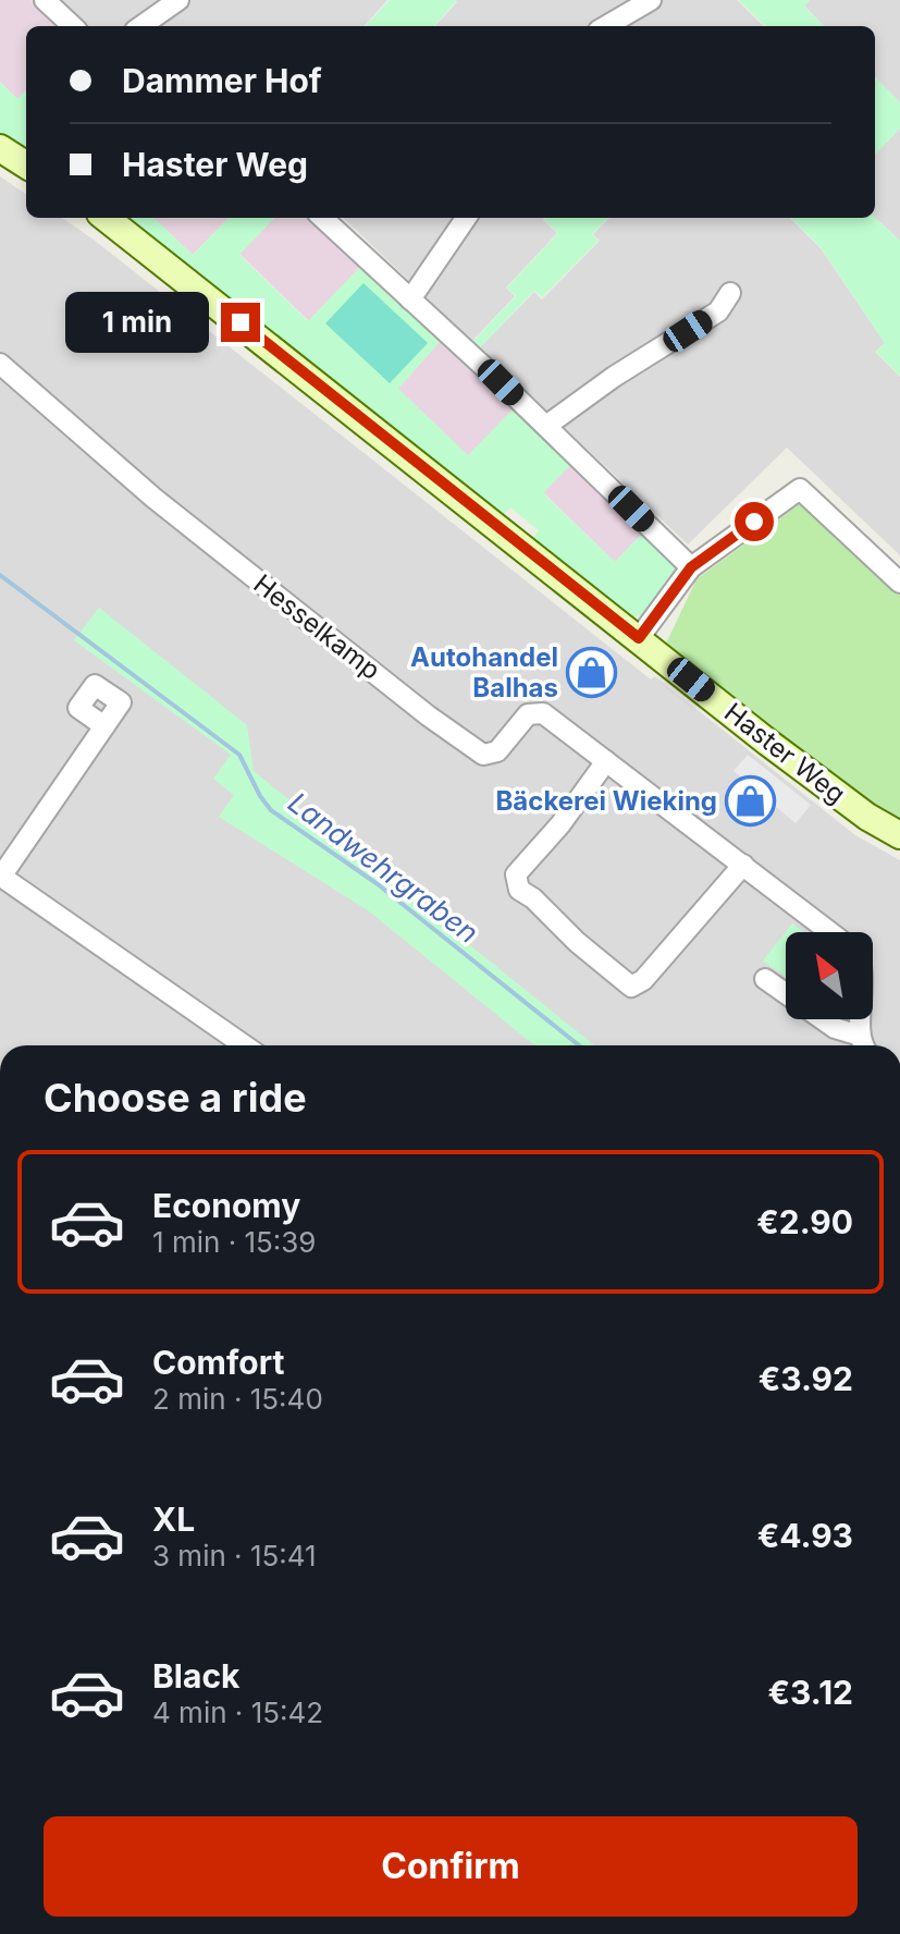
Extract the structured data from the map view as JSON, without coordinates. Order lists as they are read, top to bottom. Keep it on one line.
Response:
{"streets":{"street":["Hesselkamp","Haster Weg"]},"water":["Landwehrgraben"],"places":{"shop":["Autohandel Balhas","Bäckerei Wieking"]},"north":"top left","page":{"banner":["Dammer Hof","Haster Weg"],"bubble":"1 min","heading":"Choose a ride","list":[{"name":"Economy","note":"1 min · 15:39","value":"€2.90"},{"name":"Comfort","note":"2 min · 15:40","value":"€3.92"},{"name":"XL","note":"3 min · 15:41","value":"€4.93"},{"name":"Black","note":"4 min · 15:42","value":"€3.12"}],"buttons":"Confirm"}}
